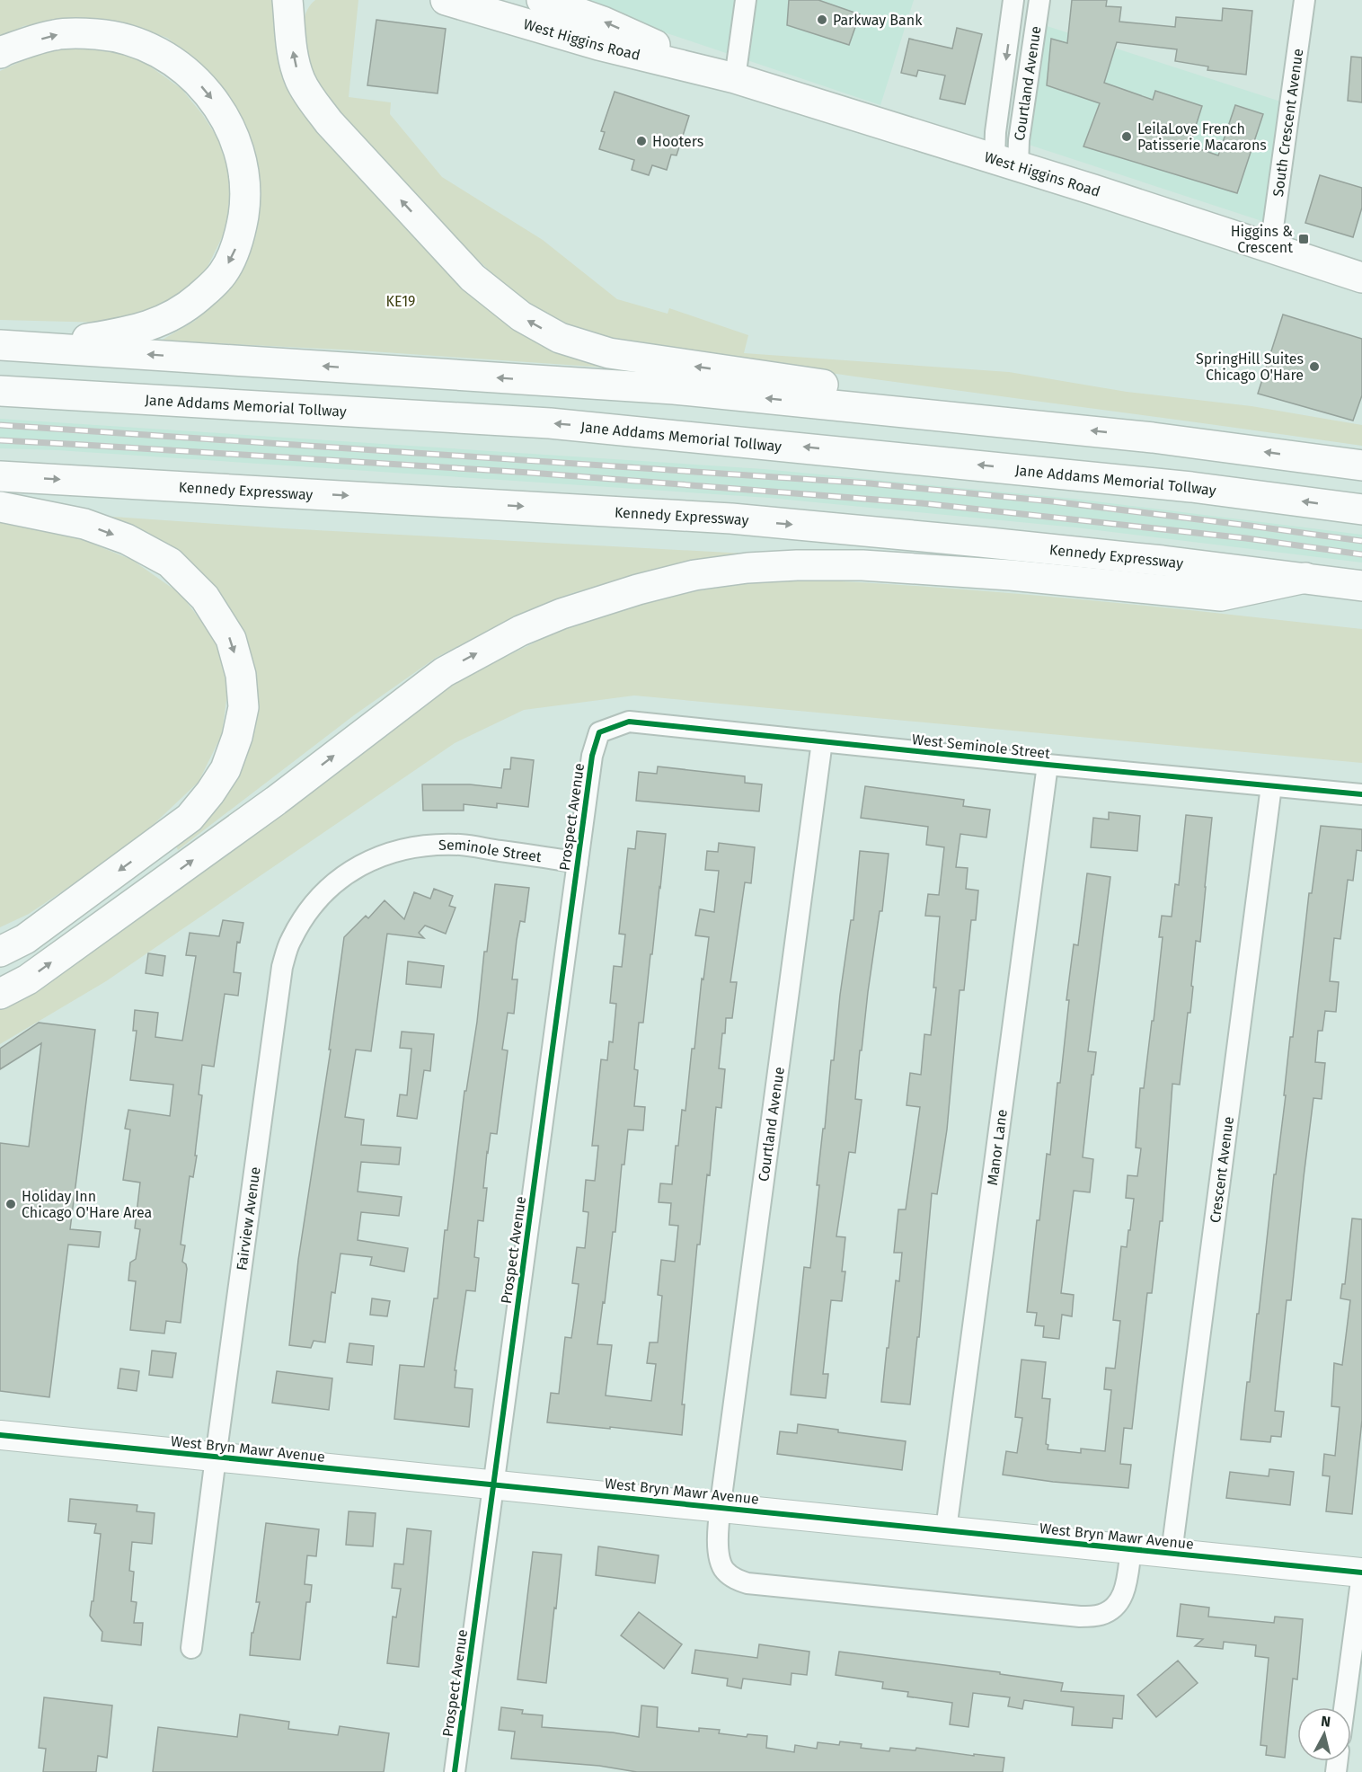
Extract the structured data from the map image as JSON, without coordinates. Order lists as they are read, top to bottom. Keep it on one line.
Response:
{"streets":{"main road":["West Higgins Road","Jane Addams Memorial Tollway","Kennedy Expressway"],"street":["Courtland Avenue","South Crescent Avenue","West Seminole Street","Prospect Avenue","Seminole Street","Manor Lane","Crescent Avenue","Fairview Avenue","West Bryn Mawr Avenue"]},"crossings":[["West Higgins Road","Courtland Avenue"],["West Higgins Road","South Crescent Avenue"],["Courtland Avenue","West Seminole Street"],["Courtland Avenue","West Bryn Mawr Avenue"],["West Seminole Street","Prospect Avenue"],["West Seminole Street","Manor Lane"],["West Seminole Street","Crescent Avenue"],["Prospect Avenue","Seminole Street"],["Prospect Avenue","West Bryn Mawr Avenue"],["Seminole Street","Fairview Avenue"],["Manor Lane","West Bryn Mawr Avenue"],["Crescent Avenue","West Bryn Mawr Avenue"],["Fairview Avenue","West Bryn Mawr Avenue"]],"parks":["KE19"],"places":{"other":["Parkway Bank","LeilaLove French Patisserie Macarons","Hooters","SpringHill Suites Chicago O'Hare","Holiday Inn Chicago O'Hare Area"],"transit":["Higgins & Crescent"]},"north":"top"}
